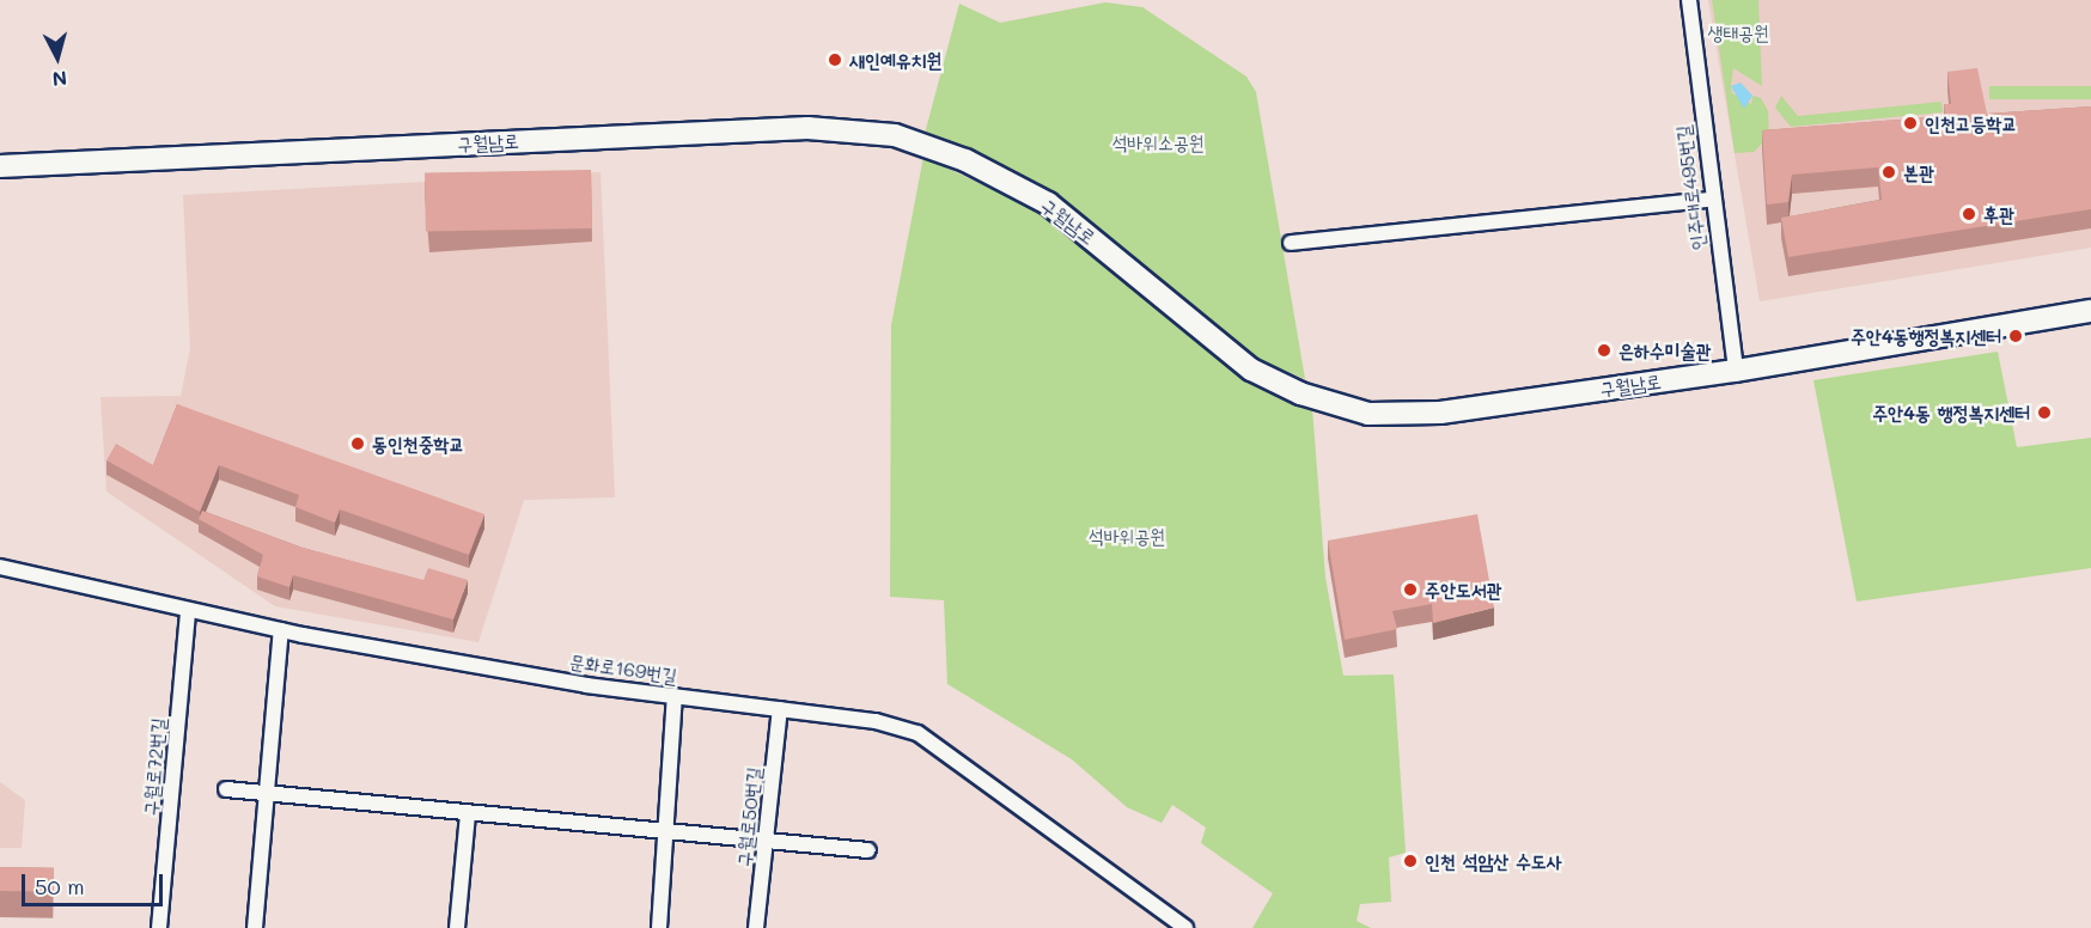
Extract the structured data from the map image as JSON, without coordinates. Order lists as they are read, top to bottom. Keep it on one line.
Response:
{"streets":{"street":["구월남로","인주대로495번길","문화로169번길","구월로72번길","구월로50번길"]},"crossings":[["구월남로","인주대로495번길"],["문화로169번길","구월로72번길"],["문화로169번길","구월로50번길"]],"parks":["생태공원","석바위소공원","석바위공원"],"places":["새인예유치원","인천고등학교","본관","후관","주안4동행정복지센터","은하수미술관","주안4동 행정복지센터","동인천중학교","주안도서관","인천 석암산 수도사"],"scale_bar":"50 m","north":"bottom"}
